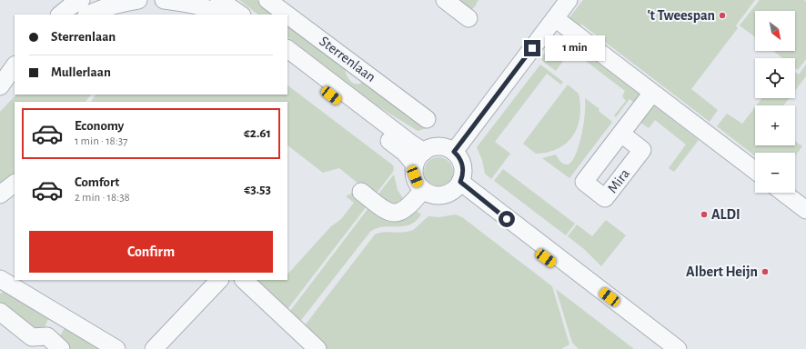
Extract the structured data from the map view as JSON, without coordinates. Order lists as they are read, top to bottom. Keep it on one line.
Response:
{"streets":{"street":["Sterrenlaan"]},"places":["'t Tweespan","ALDI","Albert Heijn"],"north":"bottom right","page":{"map_buttons":["+","−"],"banner":["Sterrenlaan","Mullerlaan"],"bubble":"1 min","list":[{"name":"Economy","note":"1 min · 18:37","value":"€2.61"},{"name":"Comfort","note":"2 min · 18:38","value":"€3.53"}],"buttons":"Confirm"}}
